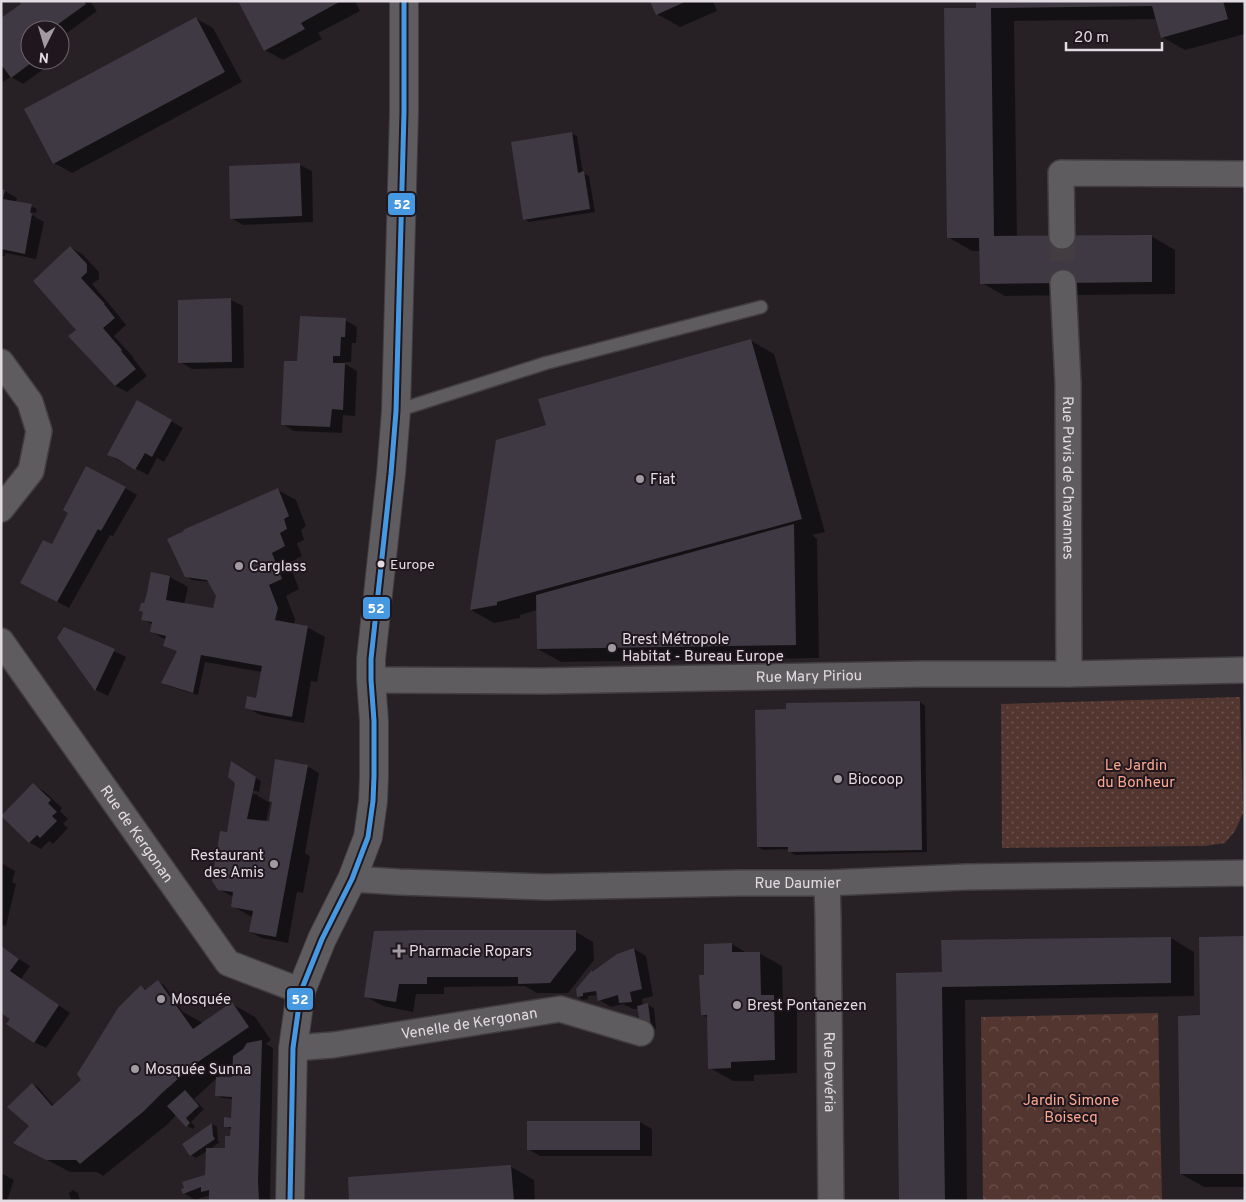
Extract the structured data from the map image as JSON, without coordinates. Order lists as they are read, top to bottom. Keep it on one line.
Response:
{"streets":{"street":["Rue Puvis de Chavannes","Rue Mary Piriou","Rue de Kergonan","Rue Daumier","Venelle de Kergonan","Rue Devéria"]},"crossings":[["Rue Puvis de Chavannes","Rue Mary Piriou"],["Rue Daumier","Rue Devéria"]],"parks":["Le Jardin du Bonheur","Jardin Simone Boisecq"],"places":{"other":["Fiat","Europe","Carglass","Brest Métropole Habitat - Bureau Europe","Biocoop","Restaurant des Amis","Mosquée","Brest Pontanezen","Mosquée Sunna"],"health":["Pharmacie Ropars"]},"lines":["transit line 52"],"scale_bar":"20 m","north":"bottom"}
